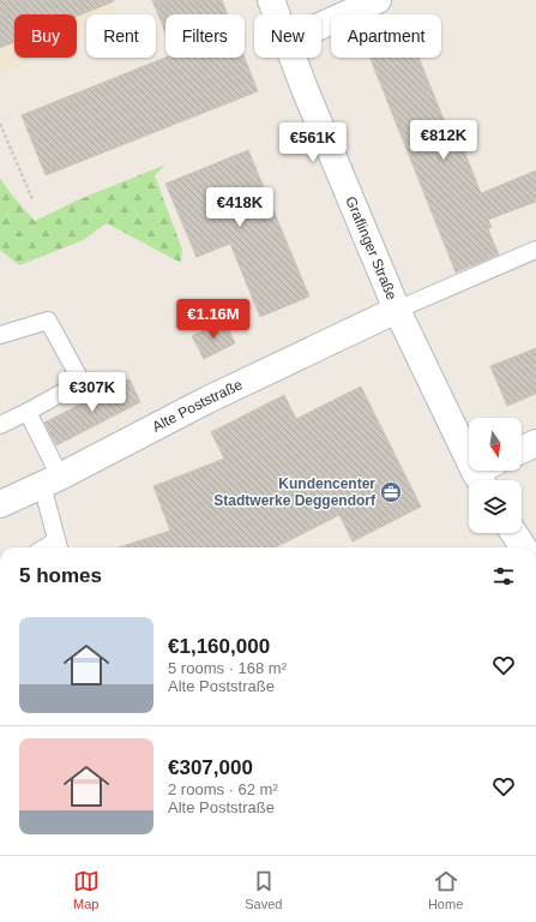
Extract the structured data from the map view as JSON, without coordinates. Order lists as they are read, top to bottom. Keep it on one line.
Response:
{"streets":{"street":["Graflinger Straße","Alte Poststraße"]},"crossings":[["Graflinger Straße","Alte Poststraße"]],"places":{"office":["Kundencenter Stadtwerke Deggendorf"]},"north":"bottom","page":{"chip":["Buy","Rent","Filters","New","Apartment"],"price":["€812K","€561K","€418K","€1.16M","€307K"],"heading":"5 homes","list":[{"name":"€1,160,000","note":"5 rooms · 168 m² · Alte Poststraße"},{"name":"€307,000","note":"2 rooms · 62 m² · Alte Poststraße"}],"tabs":["Map","Saved","Home"]}}
